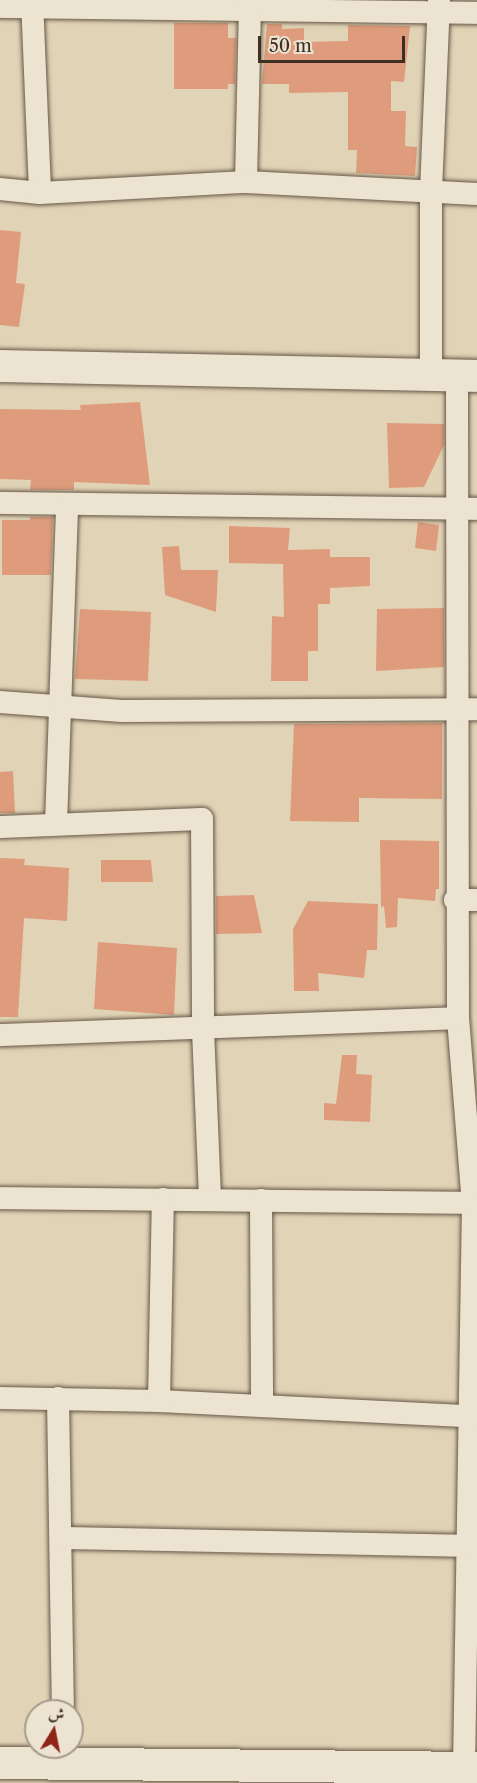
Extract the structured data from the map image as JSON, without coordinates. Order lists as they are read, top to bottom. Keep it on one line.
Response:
{"scale_bar":"50 m","north":"top"}
